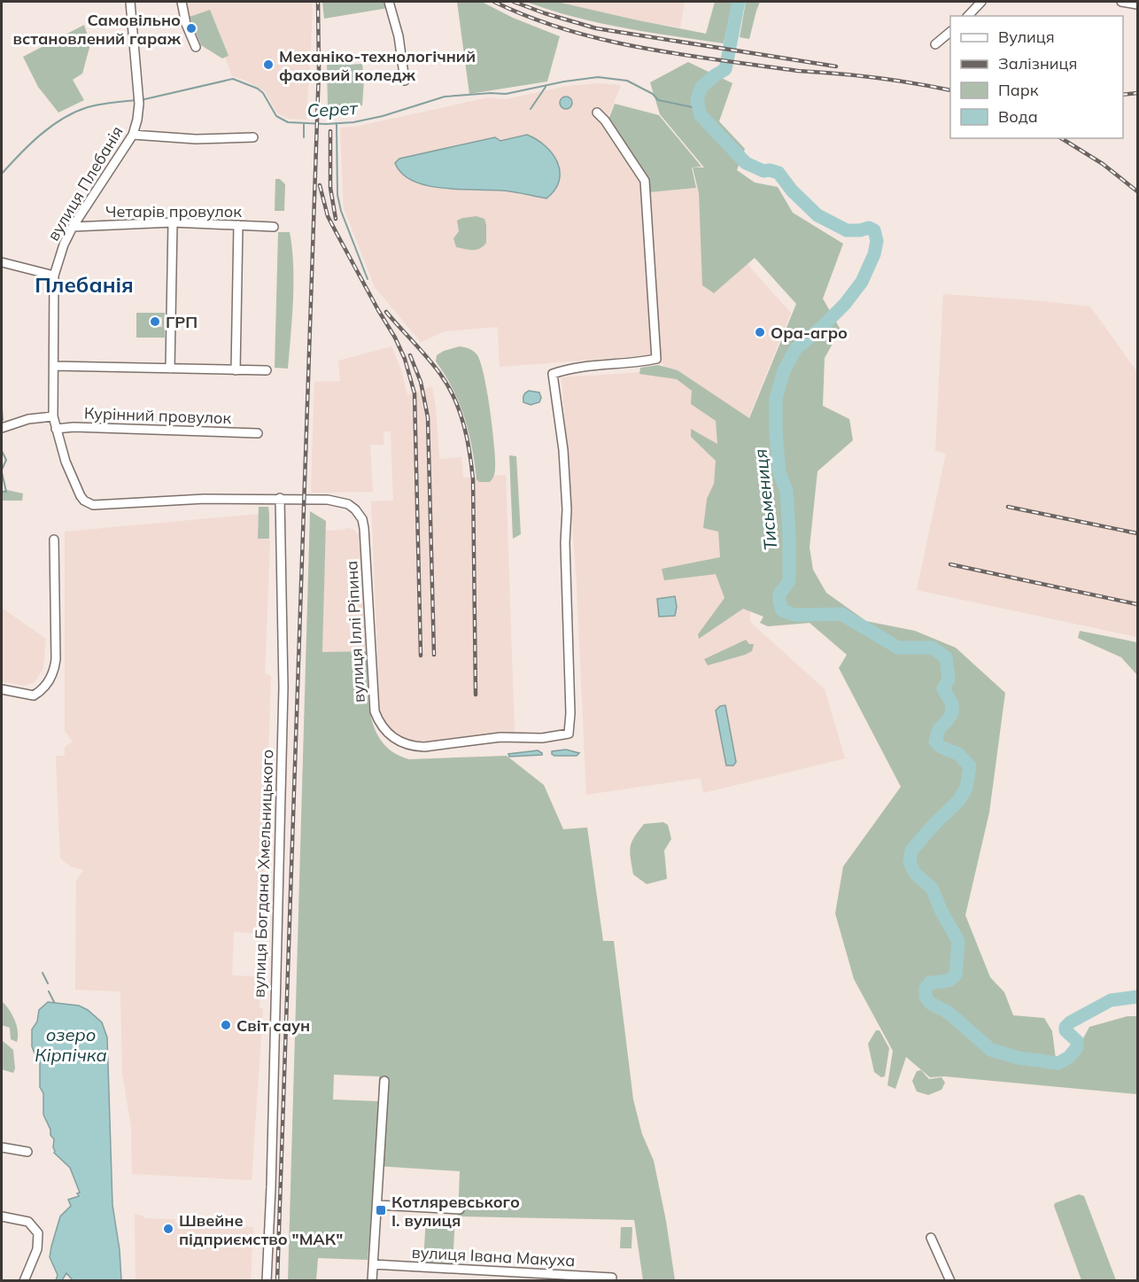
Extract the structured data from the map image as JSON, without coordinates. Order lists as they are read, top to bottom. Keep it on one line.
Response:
{"streets":{"street":["вулиця Плебанія","Четарів провулок","Курінний провулок","вулиця Іллі Ріпина","вулиця Богдана Хмельницького","вулиця Івана Макуха"]},"crossings":[["вулиця Плебанія","Четарів провулок"],["вулиця Плебанія","Курінний провулок"],["вулиця Плебанія","вулиця Іллі Ріпина"],["вулиця Іллі Ріпина","вулиця Богдана Хмельницького"]],"districts":["Плебанія"],"water":["Серет","Тисьмениця","озеро Кірпічка"],"places":{"other":["Самовільно встановлений гараж","Механіко-технологічний фаховий коледж","ГРП","Ора-агро","Світ саун","Швейне підприємство \"МАК\""],"transit":["Котляревського І. вулиця"]},"legend":["Вулиця","Залізниця","Парк","Вода"]}
